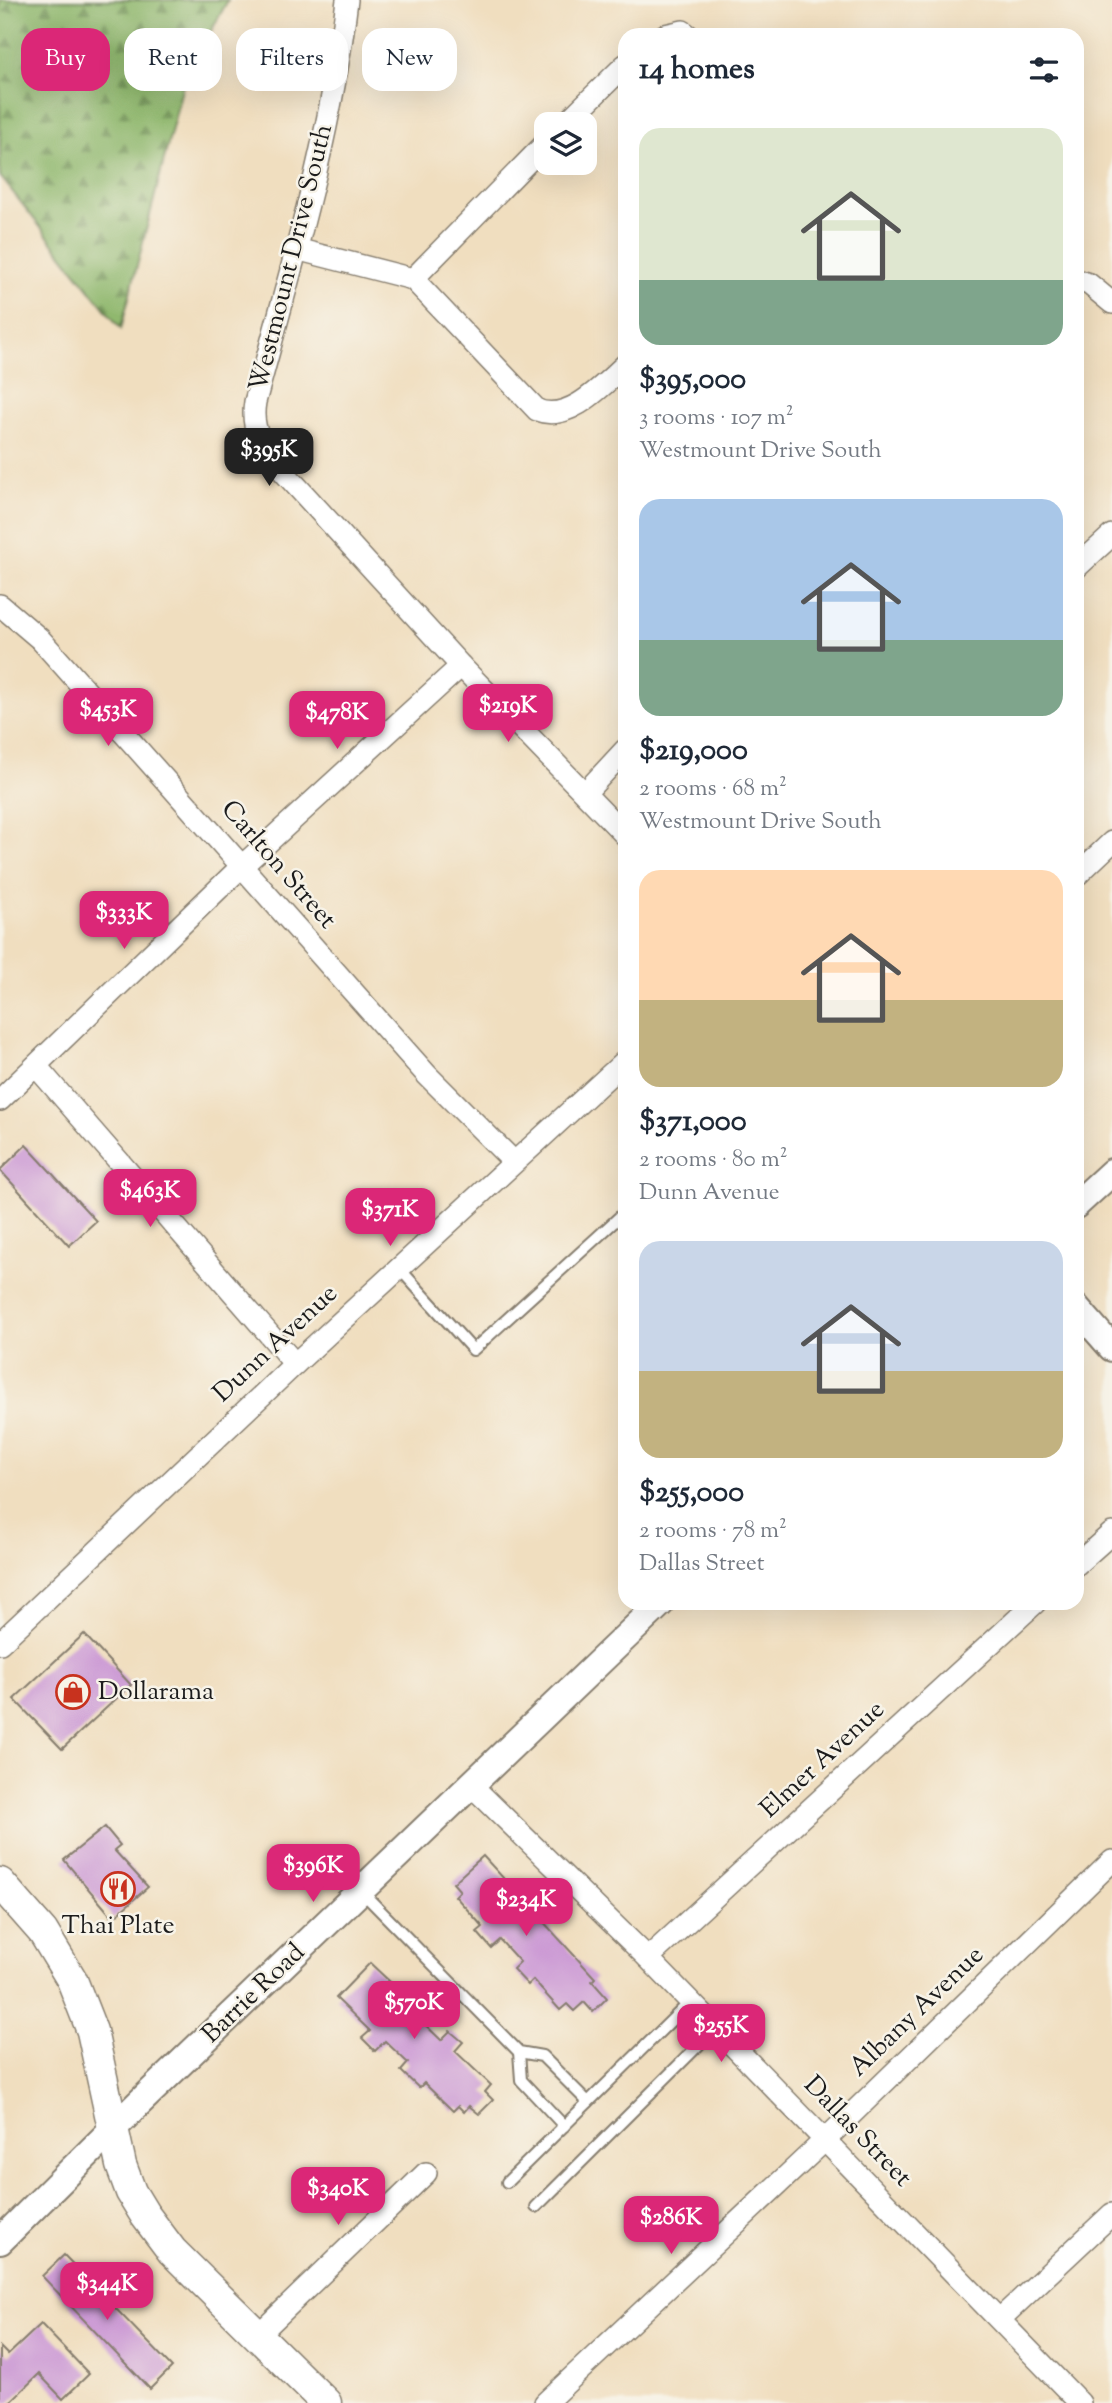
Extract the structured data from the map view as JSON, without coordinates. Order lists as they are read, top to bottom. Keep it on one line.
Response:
{"streets":{"street":["Westmount Drive South","Carlton Street","Dunn Avenue","Elmer Avenue","Barrie Road","Albany Avenue","Dallas Street"]},"crossings":[["Carlton Street","Dunn Avenue"],["Elmer Avenue","Dallas Street"],["Barrie Road","Dallas Street"],["Albany Avenue","Dallas Street"]],"places":{"shop":["Dollarama"],"restaurant":["Thai Plate"]},"page":{"chip":["Buy","Rent","Filters","New"],"heading":"14 homes","list":[{"name":"$395,000","note":"3 rooms · 107 m² · Westmount Drive South"},{"name":"$219,000","note":"2 rooms · 68 m² · Westmount Drive South"},{"name":"$371,000","note":"2 rooms · 80 m² · Dunn Avenue"},{"name":"$255,000","note":"2 rooms · 78 m² · Dallas Street"}],"price":["$395K","$219K","$453K","$478K","$333K","$463K","$371K","$396K","$234K","$570K","$255K","$340K","$286K","$344K"]}}
